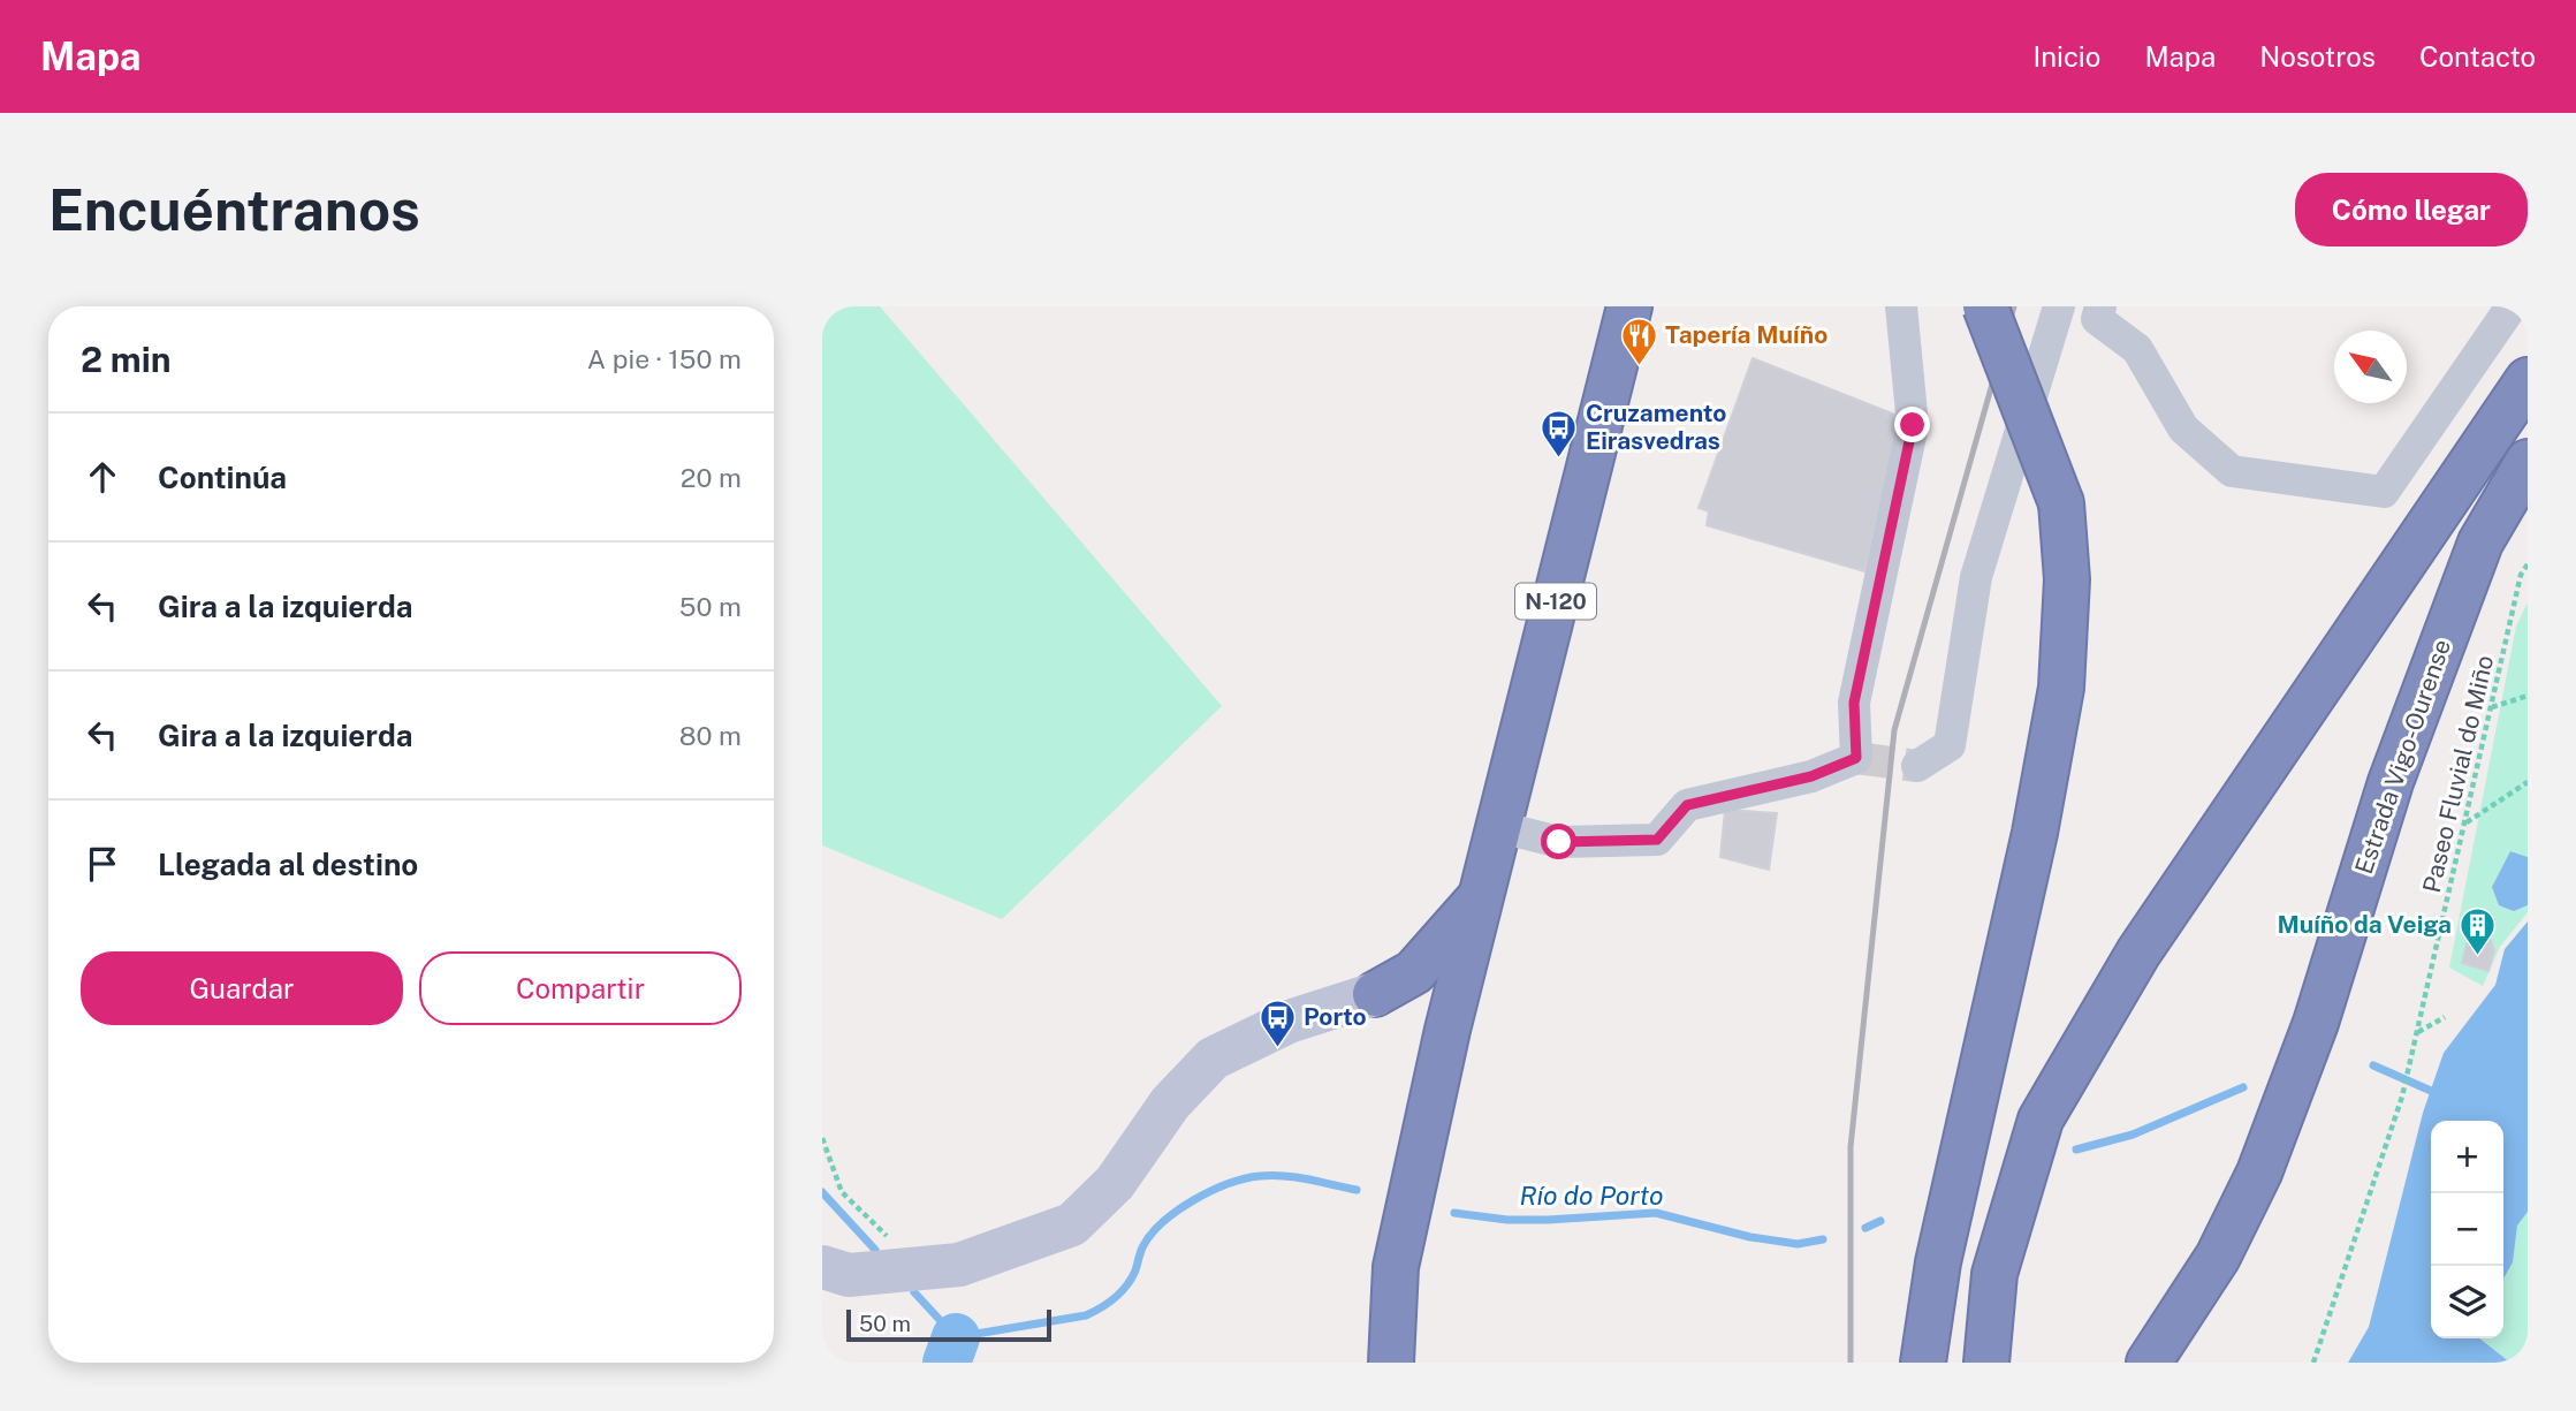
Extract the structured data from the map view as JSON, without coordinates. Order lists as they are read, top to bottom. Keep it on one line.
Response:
{"streets":{"highway":["N-120","Estrada Vigo-Ourense"],"path":["Paseo Fluvial do Miño"]},"water":["Río do Porto"],"places":{"restaurant":["Tapería Muíño"],"bus stop":["Cruzamento Eirasvedras","Porto"],"building":["Muíño da Veiga"]},"scale_bar":"50 m","north":"top left","page":{"header":"Mapa","nav":["Inicio","Mapa","Nosotros","Contacto"],"buttons":["Cómo llegar",["Guardar","Compartir"]],"title":"Encuéntranos","heading":["2 min","A pie · 150 m"],"list":[["Continúa","20 m"],["Gira a la izquierda","50 m"],["Gira a la izquierda","80 m"],"Llegada al destino"],"map_buttons":["+","−"],"scale":"50 m"}}
